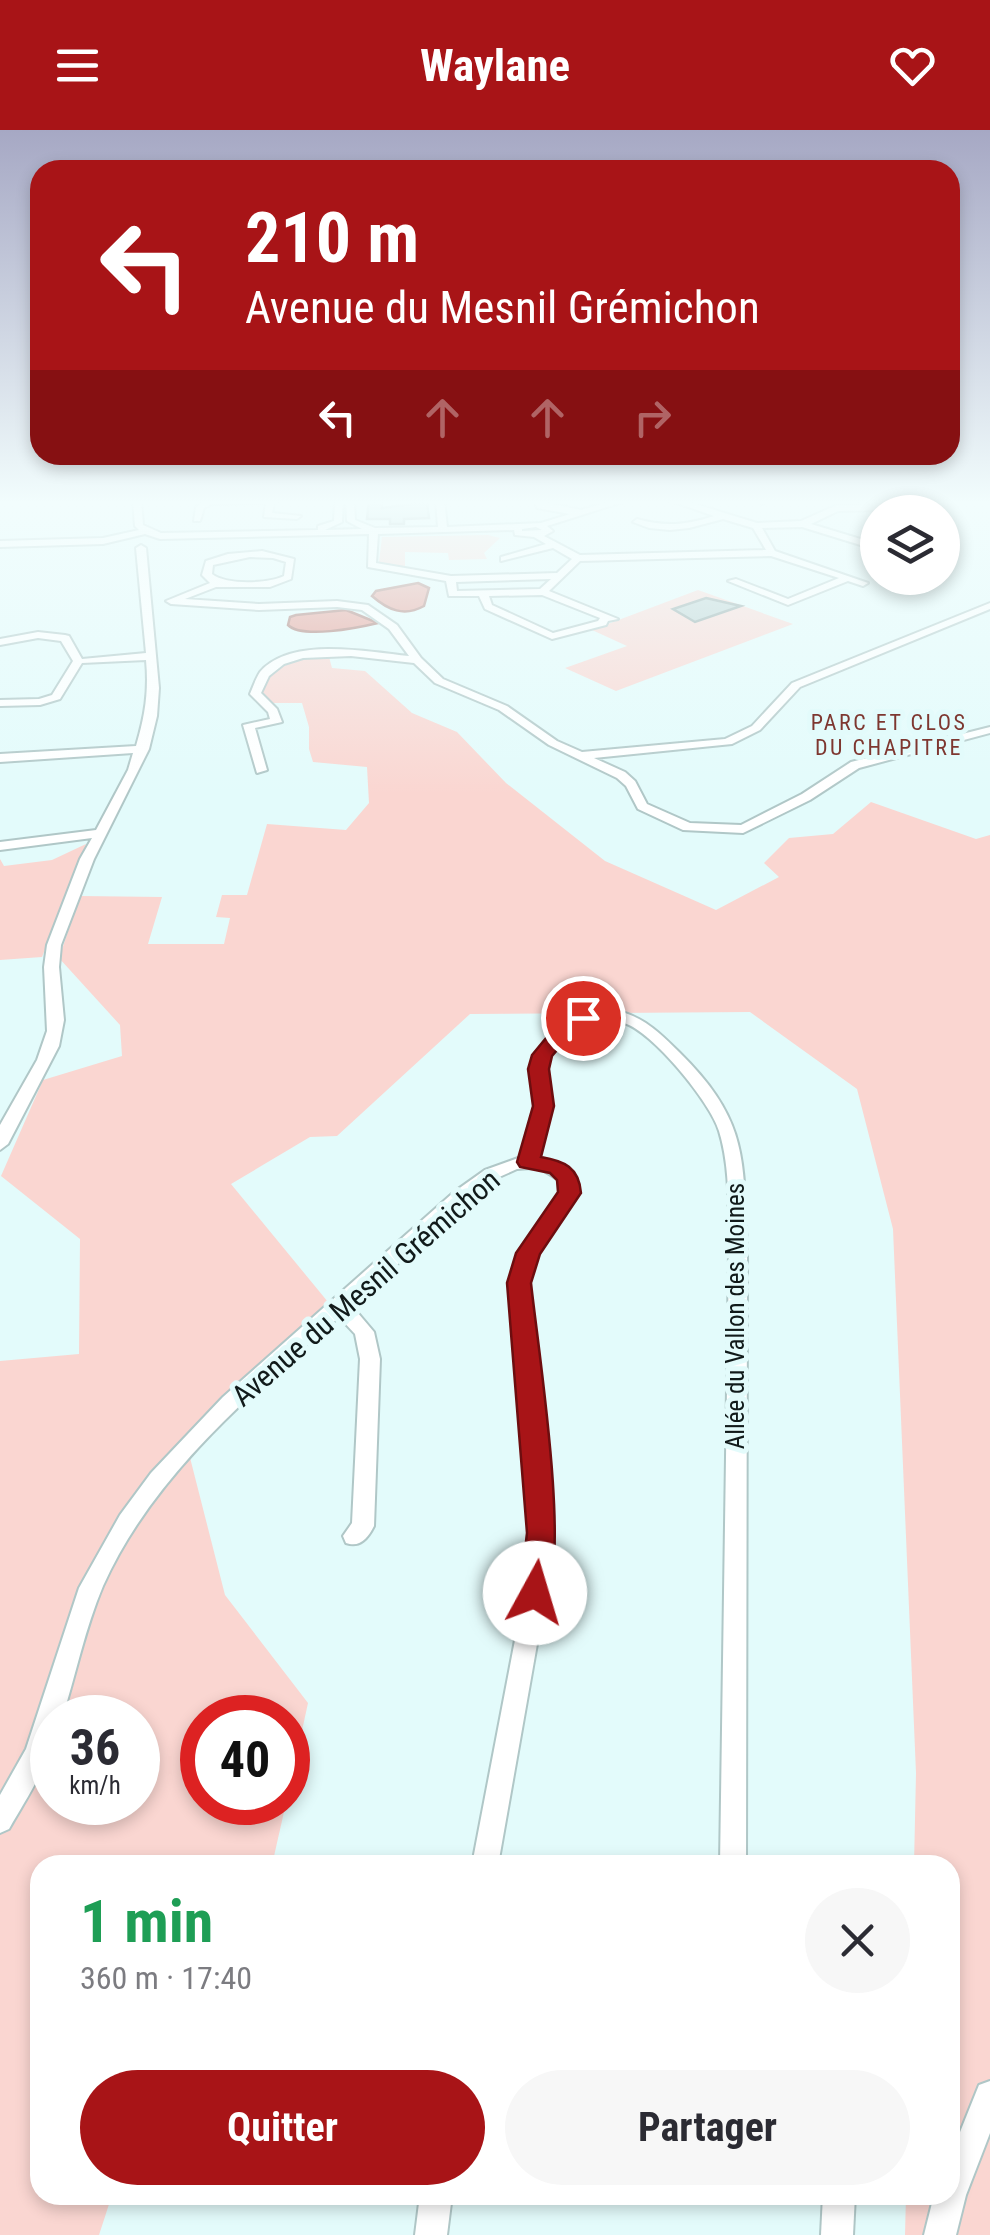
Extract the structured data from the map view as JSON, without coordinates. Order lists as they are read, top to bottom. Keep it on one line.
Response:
{"streets":{"street":["Avenue du Mesnil Grémichon","Allée du Vallon des Moines"]},"crossings":[["Avenue du Mesnil Grémichon","Allée du Vallon des Moines"]],"districts":["PARC ET CLOS DU CHAPITRE"],"page":{"header":"Waylane","turn":["210 m","Avenue du Mesnil Grémichon"],"speed":"36 km/h","limit":"40","heading":["1 min","360 m · 17:40"],"buttons":["Quitter","Partager"]}}
